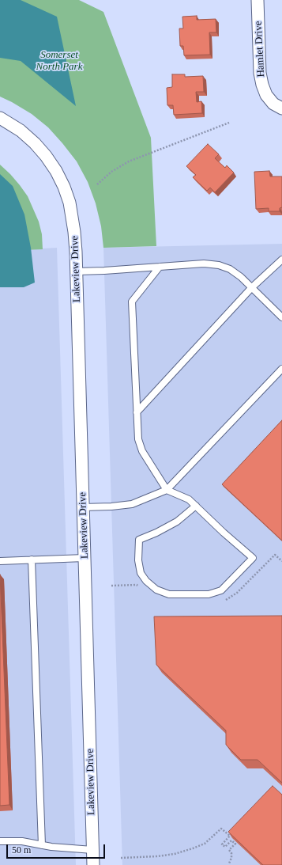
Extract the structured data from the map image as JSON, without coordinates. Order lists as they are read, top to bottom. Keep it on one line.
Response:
{"streets":{"street":["Hamlet Drive","Lakeview Drive"]},"parks":["Somerset North Park"],"scale_bar":"50 m"}
